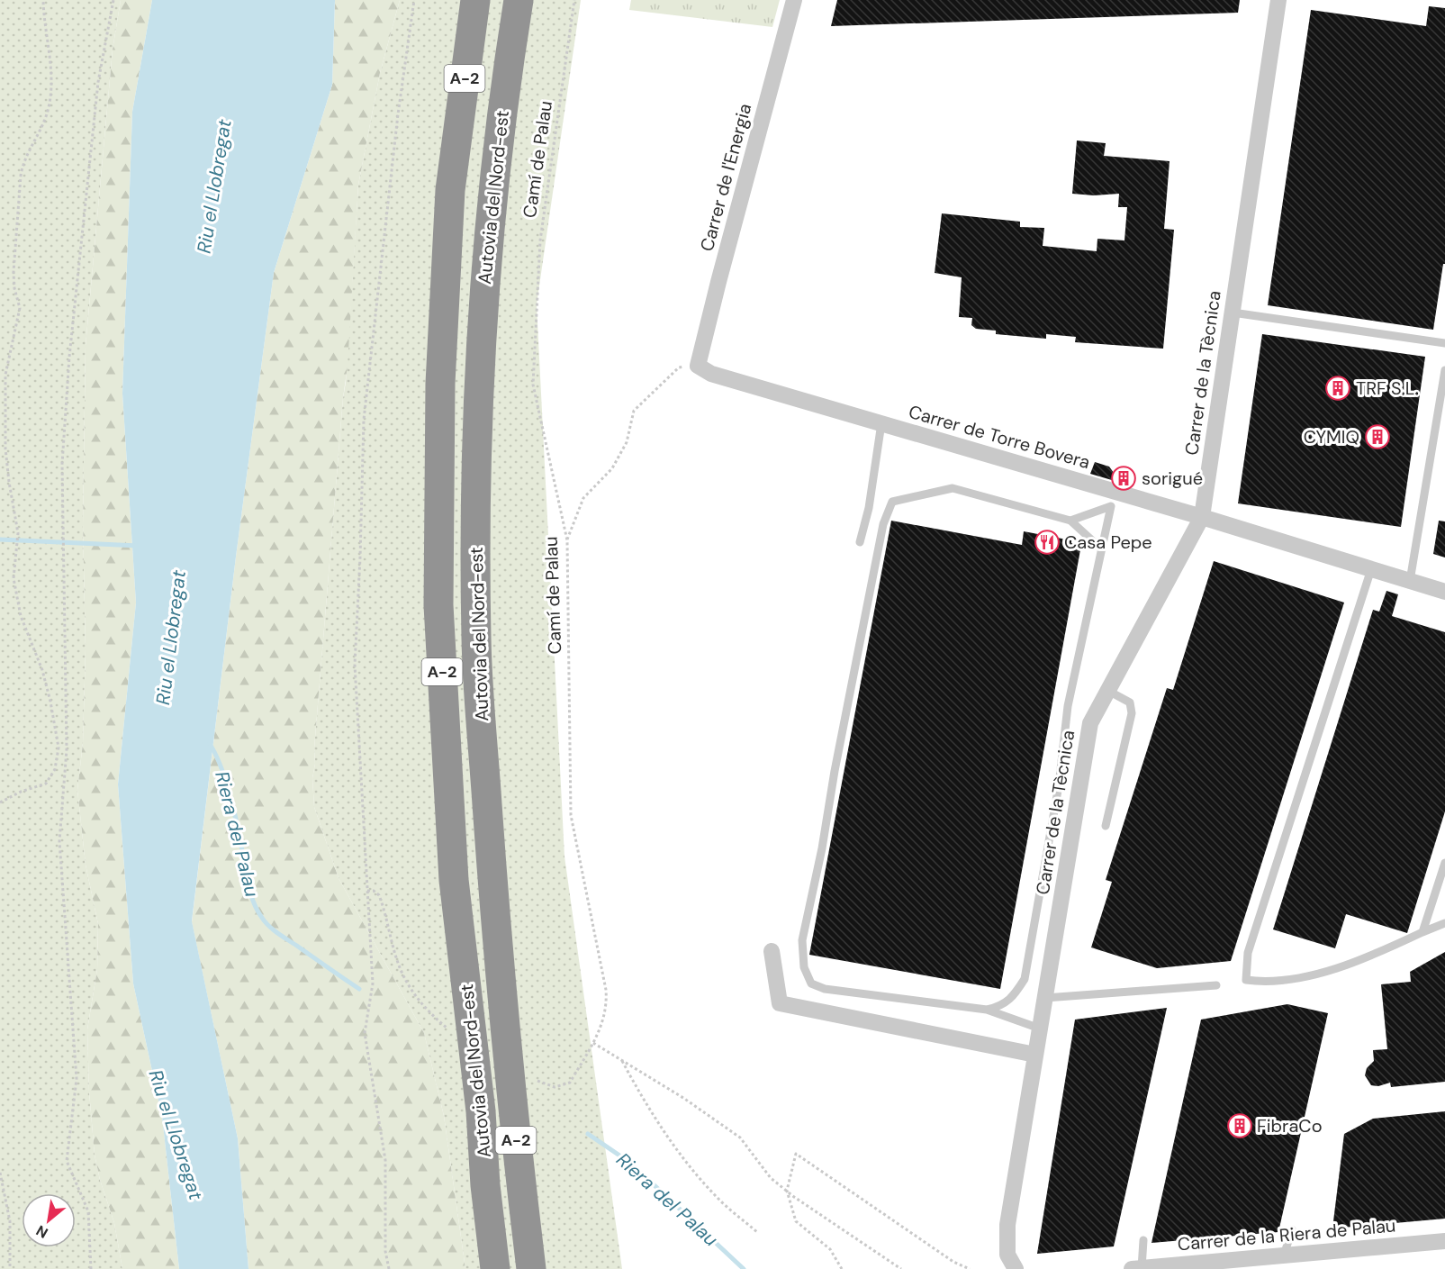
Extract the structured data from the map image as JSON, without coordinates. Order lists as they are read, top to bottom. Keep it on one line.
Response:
{"streets":{"highway":["A-2","Autovia del Nord-est"],"street":["Carrer de l'Energia","Carrer de la Tècnica","Carrer de Torre Bovera","Carrer de la Riera de Palau"],"path":["Camí de Palau"]},"crossings":[["Carrer de l'Energia","Carrer de Torre Bovera"],["Carrer de la Tècnica","Carrer de Torre Bovera"]],"water":["Riu el Llobregat","Riera del Palau"],"places":{"building":["TRF S.L.","CYMIQ","sorigué","FibraCo"],"restaurant":["Casa Pepe"]},"north":"bottom left"}
